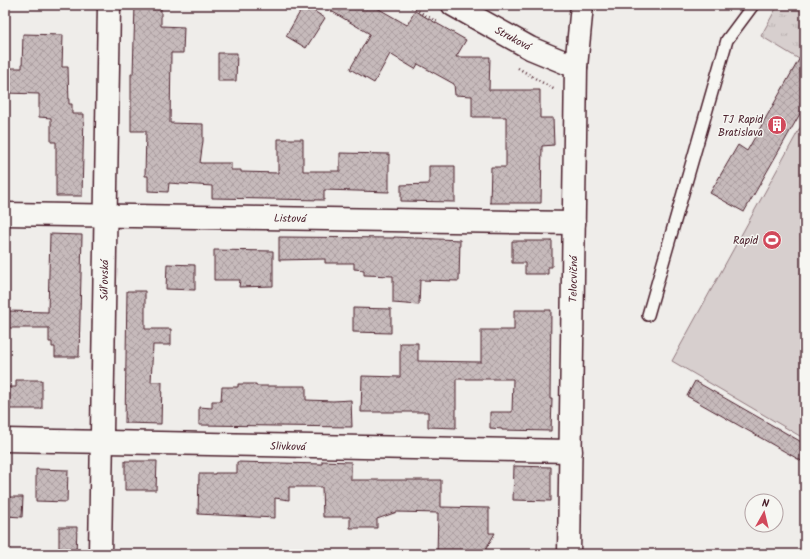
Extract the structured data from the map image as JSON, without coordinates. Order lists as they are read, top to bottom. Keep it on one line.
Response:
{"streets":{"street":["Struková","Listová","Telocvičná","Súľovská","Slivková"]},"crossings":[["Struková","Telocvičná"],["Listová","Telocvičná"],["Listová","Súľovská"],["Telocvičná","Slivková"],["Súľovská","Slivková"]],"places":{"building":["TJ Rapid Bratislava"],"sports":["Rapid"]},"north":"top"}
